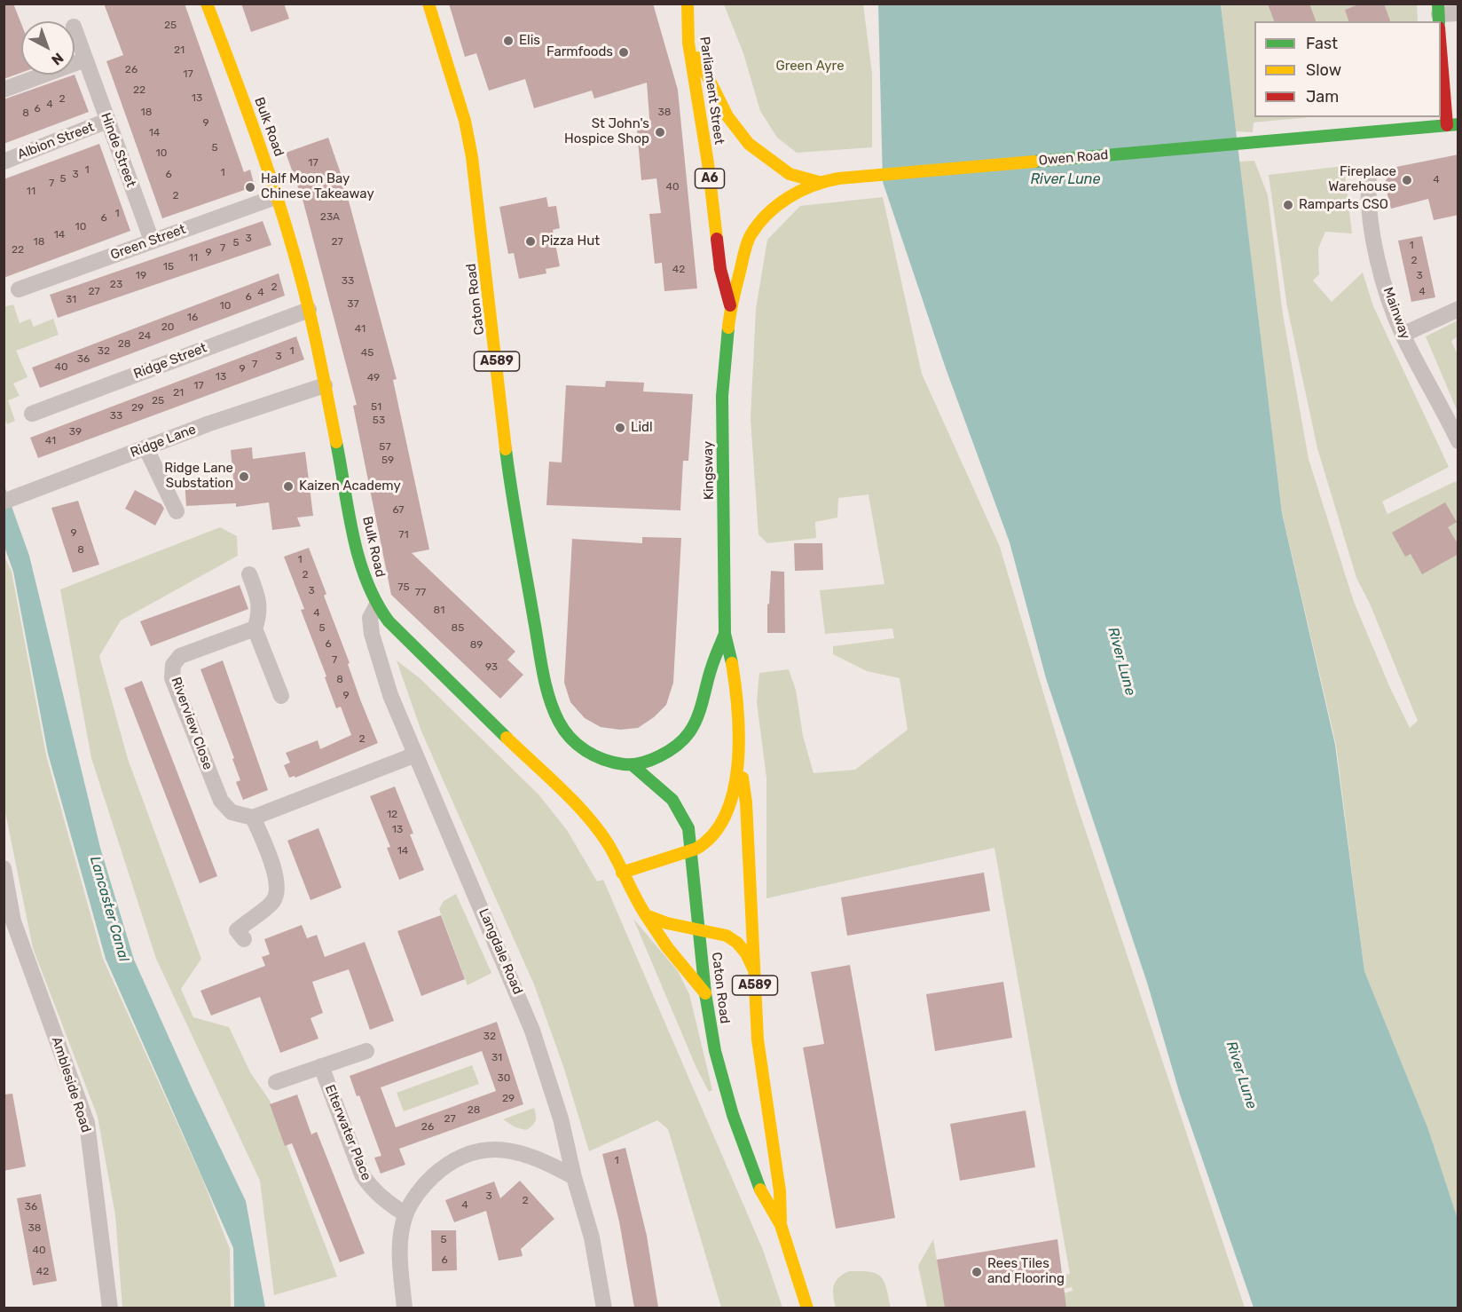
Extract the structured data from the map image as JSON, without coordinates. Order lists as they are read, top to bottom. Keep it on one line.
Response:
{"streets":{"main road":["Parliament Street","Bulk Road","Owen Road","A6","Caton Road","A589","Kingsway"],"street":["Albion Street","Hinde Street","Green Street","Mainway","Ridge Street","Ridge Lane","Riverview Close","Langdale Road","Ambleside Road","Elterwater Place"]},"crossings":[["Parliament Street","Owen Road"],["Parliament Street","A589"],["Parliament Street","Kingsway"],["Bulk Road","Green Street"],["Bulk Road","Caton Road"],["Bulk Road","Ridge Street"],["Bulk Road","Ridge Lane"],["Bulk Road","Langdale Road"],["Albion Street","Hinde Street"],["Hinde Street","Green Street"],["Owen Road","A589"],["Owen Road","Kingsway"],["Caton Road","A589"],["A589","Kingsway"]],"water":["River Lune","Lancaster Canal"],"parks":["Green Ayre"],"places":["Elis","Farmfoods","St John's Hospice Shop","Fireplace Warehouse","Half Moon Bay Chinese Takeaway","Ramparts CSO","Pizza Hut","Lidl","Ridge Lane Substation","Kaizen Academy","Rees Tiles and Flooring"],"house_numbers":["25","21","26","17","22","13","2","4","6","18","38","8","9","14","5","10","17","1","1","3","6","5","4","7","40","11","2","1","23A","6","10","14","3","18","27","5","1","7","22","9","11","2","15","42","19","3","33","23","2","27","4","4","6","31","37","10","16","20","41","24","28","32","1","45","3","36","7","40","9","13","49","17","21","25","51","29","33","53","39","41","57","59","67","9","71","8","1","2","75","3","77","81","4","5","85","6","89","7","93","8","9","2","12","13","14","32","31","30","29","28","27","26","1","3","2","4","36","38","5","40","6","42"],"legend":["Fast","Slow","Jam"],"north":"bottom right"}
